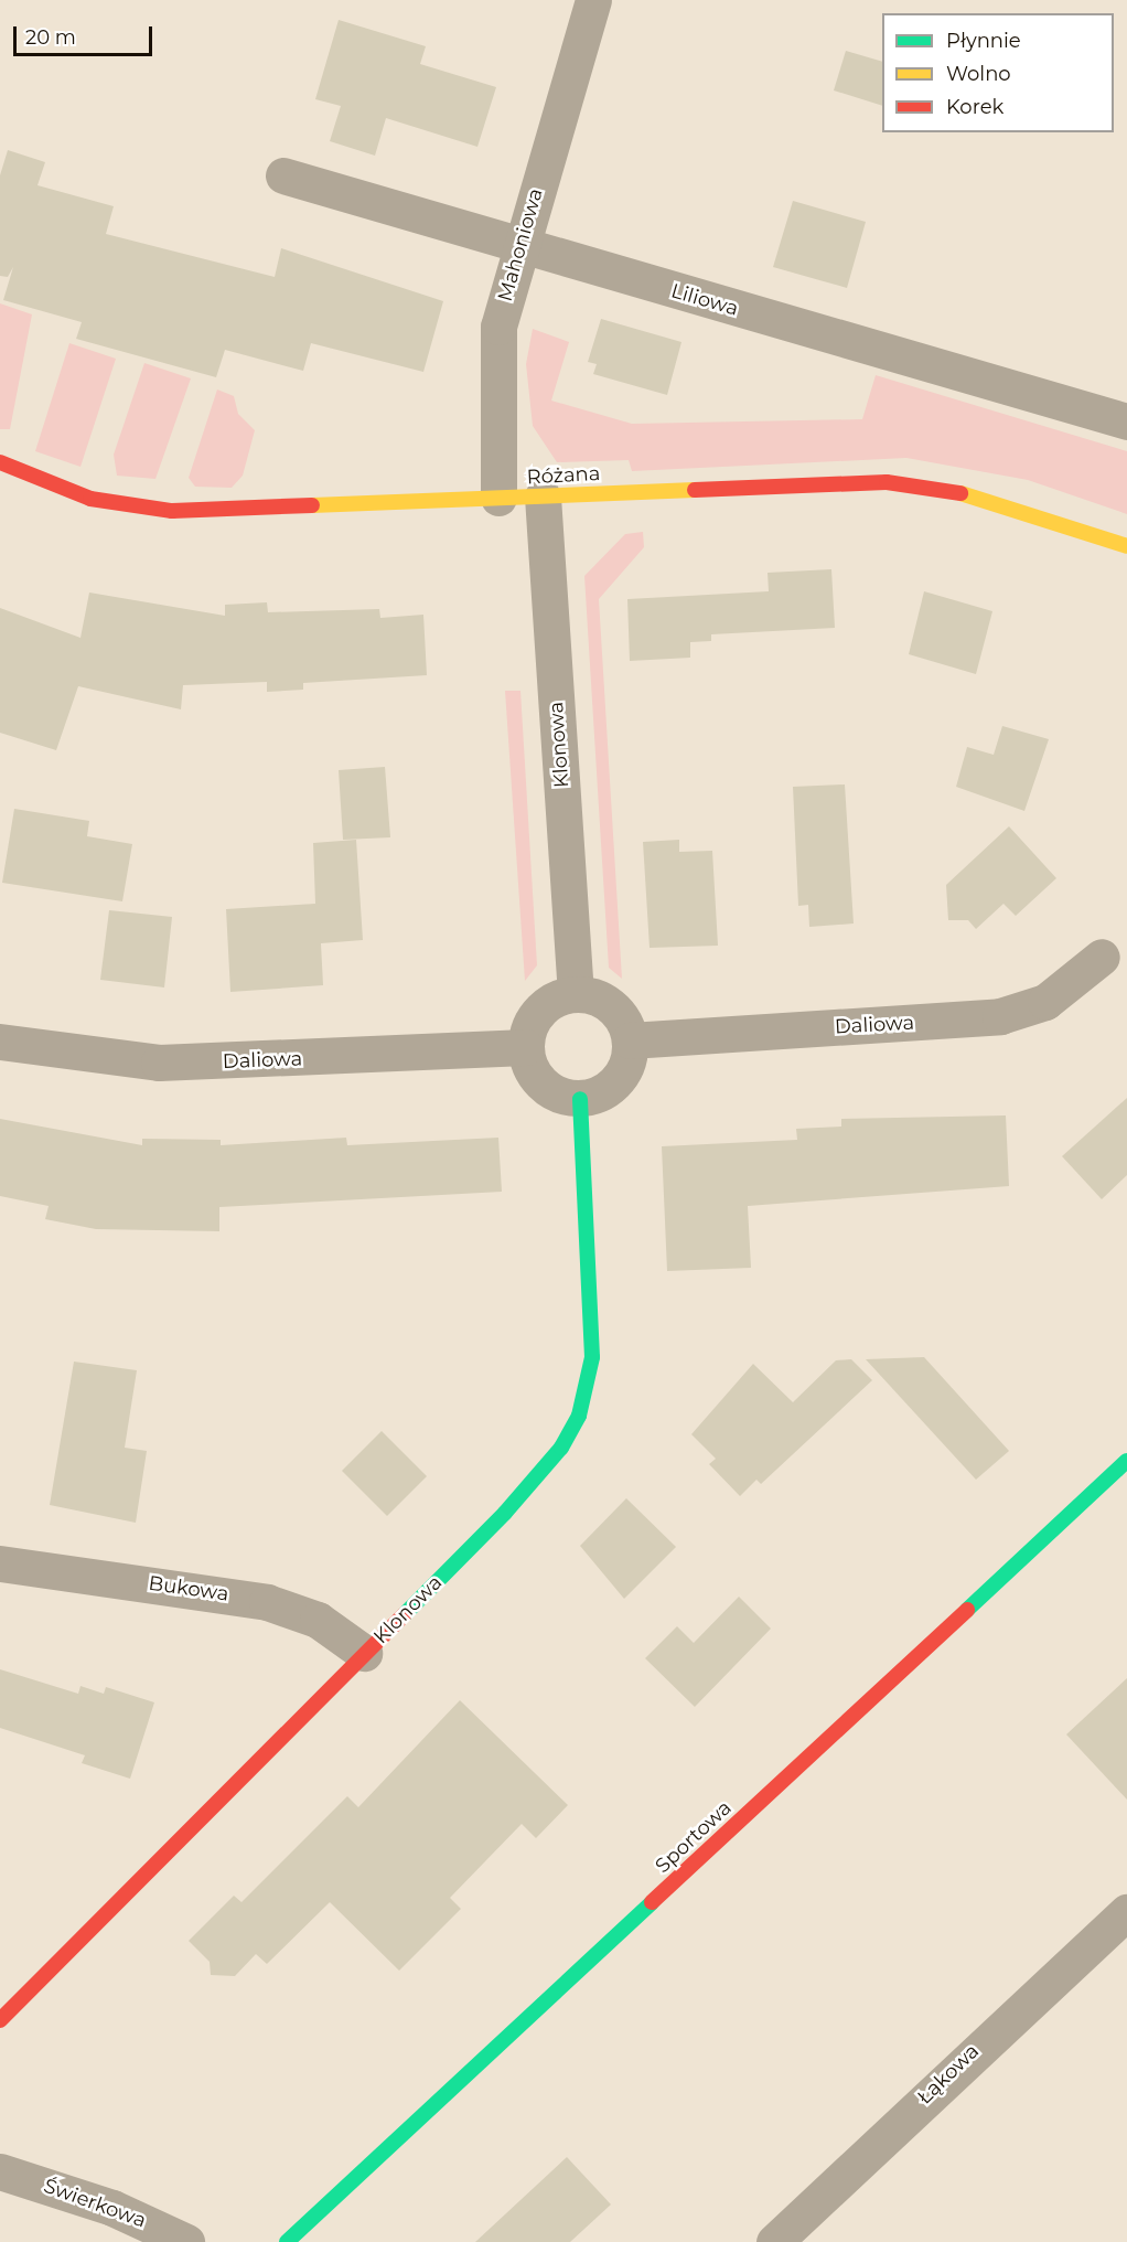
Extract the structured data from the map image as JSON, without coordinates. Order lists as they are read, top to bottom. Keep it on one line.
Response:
{"streets":{"street":["Mahoniowa","Liliowa","Różana","Klonowa","Daliowa","Bukowa","Sportowa","Łąkowa","Świerkowa"]},"crossings":[["Mahoniowa","Liliowa"],["Mahoniowa","Różana"],["Różana","Klonowa"],["Klonowa","Daliowa"],["Klonowa","Bukowa"]],"legend":["Płynnie","Wolno","Korek"],"scale_bar":"20 m"}
